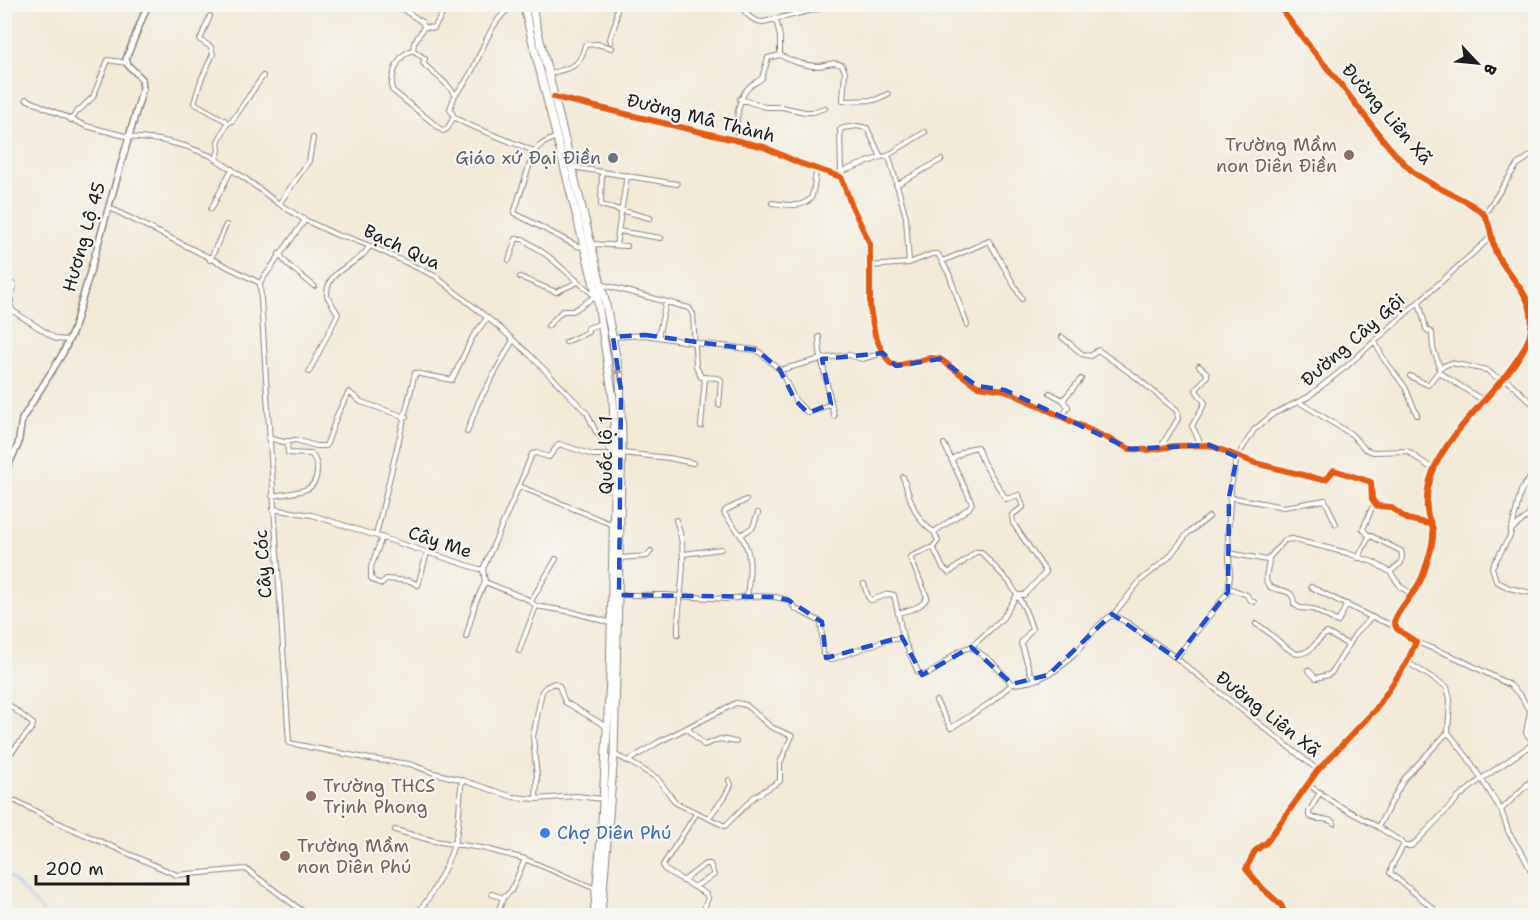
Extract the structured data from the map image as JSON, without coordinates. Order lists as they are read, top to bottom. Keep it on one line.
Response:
{"streets":{"highway":["Quốc lộ 1"],"street":["Đường Liên Xã","Đường Mâ Thành","Hương Lộ 45","Bạch Qua","Đường Cây Gội","Cây Me","Cây Cóc"]},"crossings":[["Đường Mâ Thành","Quốc lộ 1"],["Hương Lộ 45","Bạch Qua"],["Bạch Qua","Quốc lộ 1"],["Bạch Qua","Cây Me"],["Quốc lộ 1","Cây Me"],["Cây Me","Cây Cóc"]],"places":["Trường Mầm non Diên Điền","Giáo xứ Đại Điền","Trường THCS Trịnh Phong","Chợ Diên Phú","Trường Mầm non Diên Phú"],"scale_bar":"200 m","north":"bottom right"}
